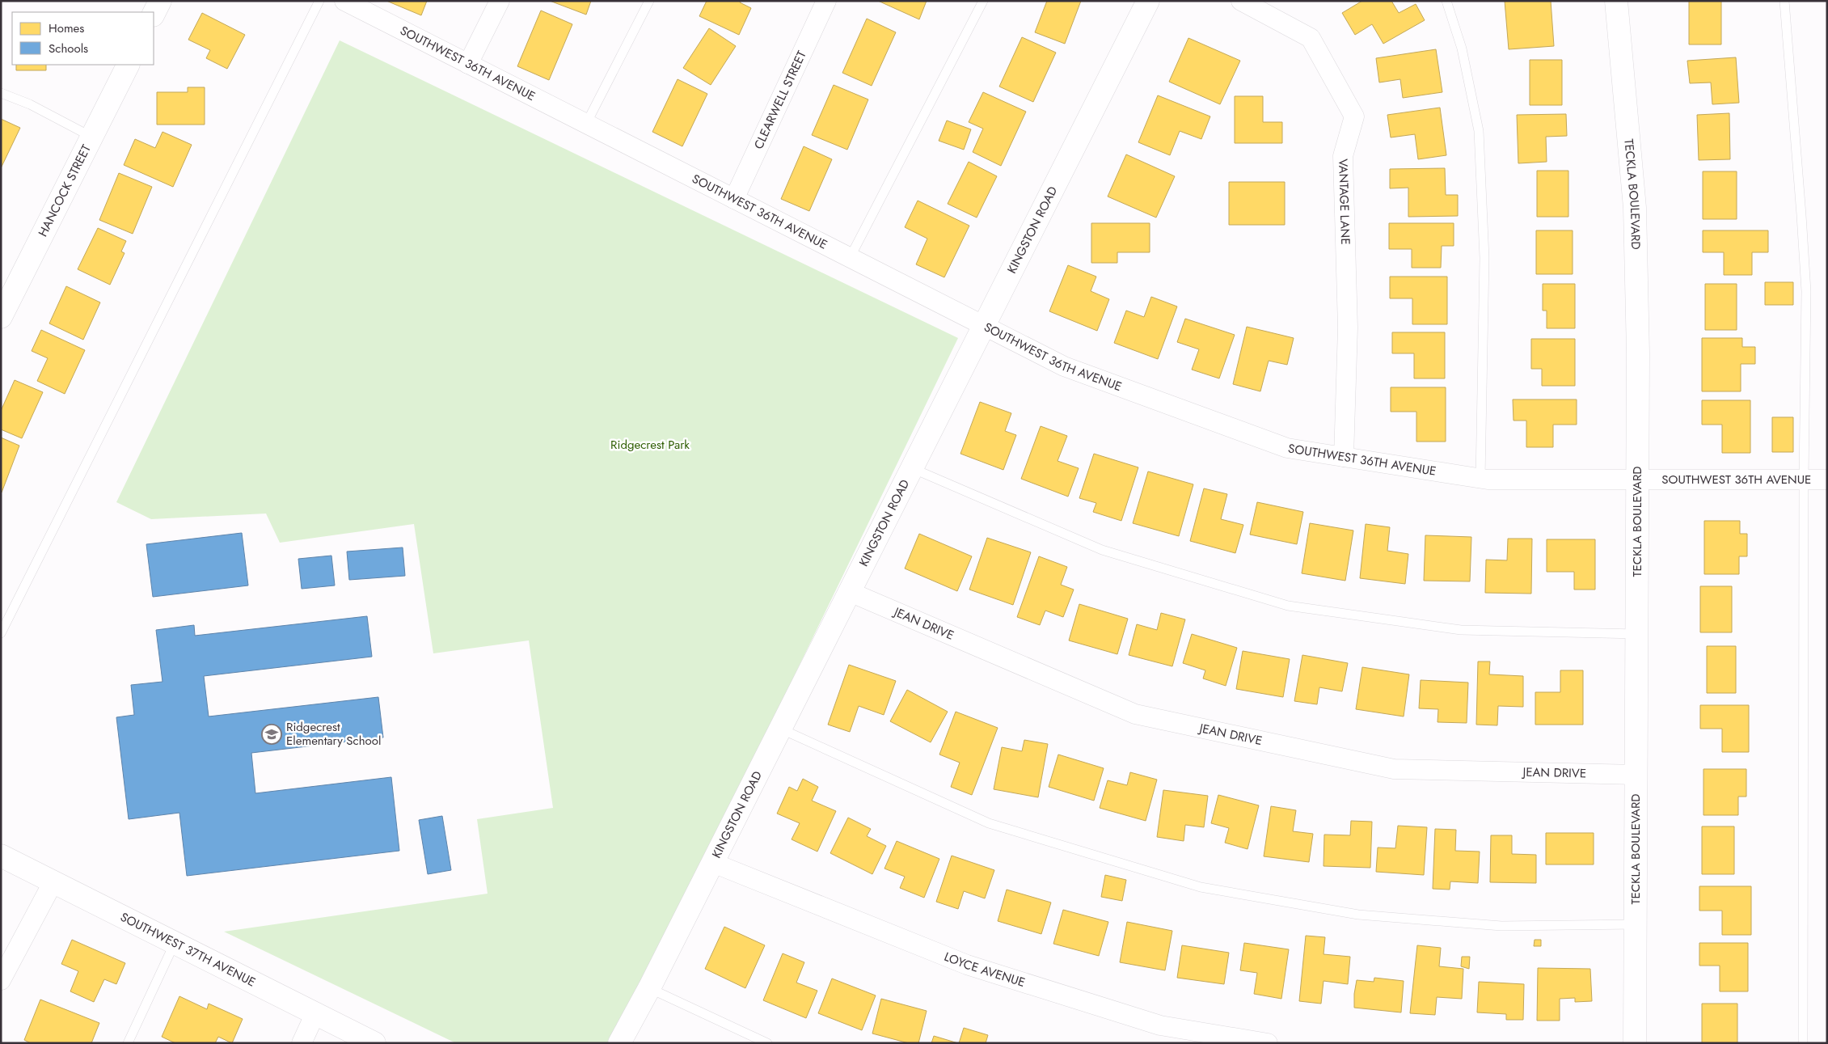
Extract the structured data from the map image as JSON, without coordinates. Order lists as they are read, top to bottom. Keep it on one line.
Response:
{"streets":{"street":["SOUTHWEST 36TH AVENUE","CLEARWELL STREET","HANCOCK STREET","TECKLA BOULEVARD","VANTAGE LANE","KINGSTON ROAD","JEAN DRIVE","SOUTHWEST 37TH AVENUE","LOYCE AVENUE"]},"crossings":[["SOUTHWEST 36TH AVENUE","CLEARWELL STREET"],["SOUTHWEST 36TH AVENUE","TECKLA BOULEVARD"],["SOUTHWEST 36TH AVENUE","VANTAGE LANE"],["SOUTHWEST 36TH AVENUE","KINGSTON ROAD"],["TECKLA BOULEVARD","JEAN DRIVE"],["KINGSTON ROAD","JEAN DRIVE"],["KINGSTON ROAD","LOYCE AVENUE"]],"parks":["Ridgecrest Park"],"places":{"school or university":["Ridgecrest Elementary School"]},"legend":["Homes","Schools"]}
